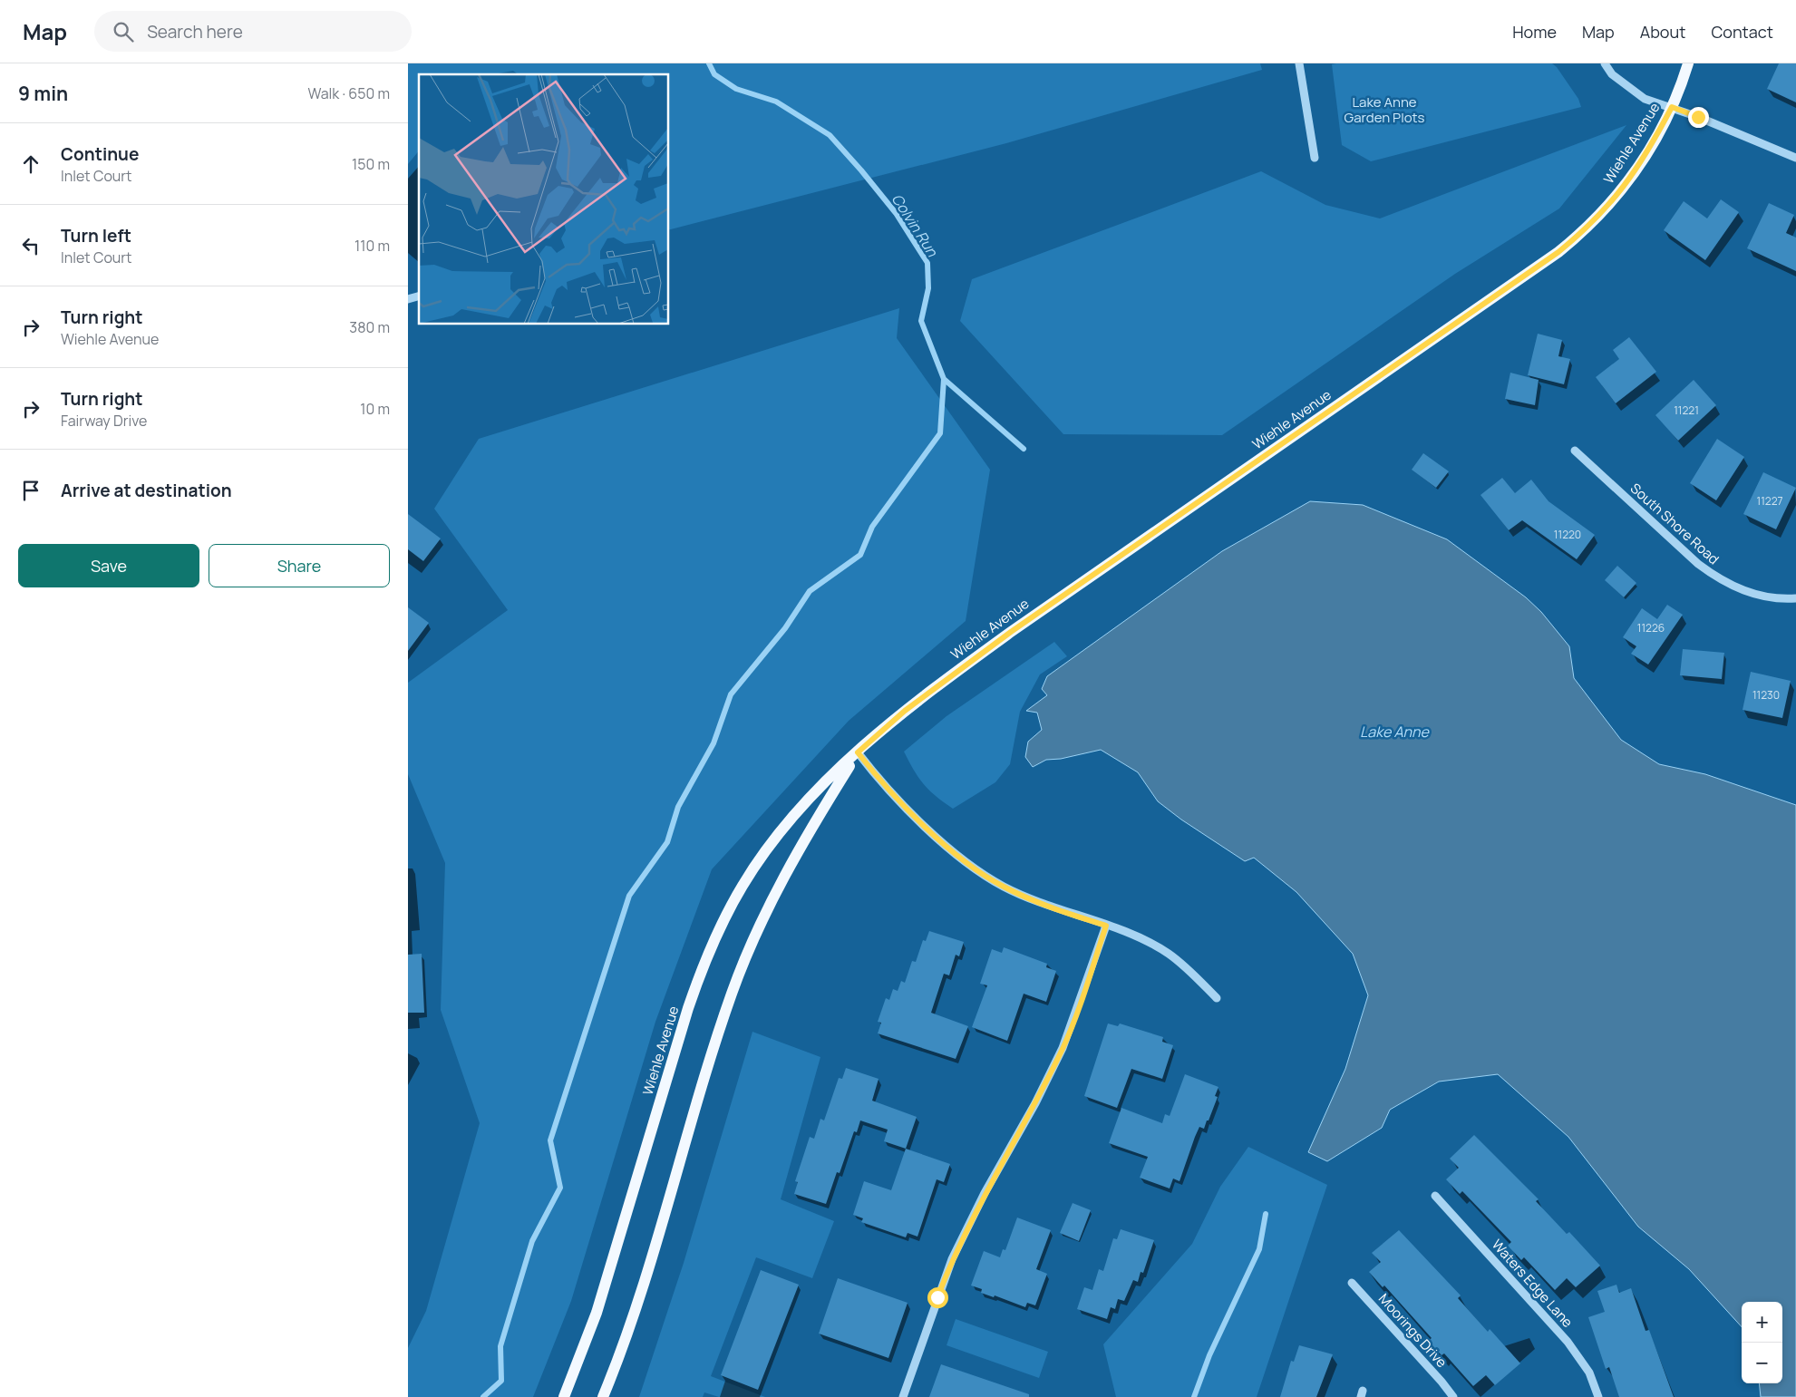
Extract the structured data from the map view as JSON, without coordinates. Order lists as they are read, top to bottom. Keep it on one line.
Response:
{"streets":{"main road":["Wiehle Avenue"],"street":["South Shore Road","Waters Edge Lane","Moorings Drive"]},"water":["Colvin Run","Lake Anne"],"parks":["Lake Anne Garden Plots"],"house_numbers":["11221","11227","11220","11226","11230"],"page":{"header":"Map","search":"Search here","nav":["Home","Map","About","Contact"],"heading":["9 min","Walk · 650 m"],"list":[["Continue","Inlet Court","150 m"],["Turn left","Inlet Court","110 m"],["Turn right","Wiehle Avenue","380 m"],["Turn right","Fairway Drive","10 m"],"Arrive at destination"],"buttons":["Save","Share"],"map_buttons":["+","−"]}}
